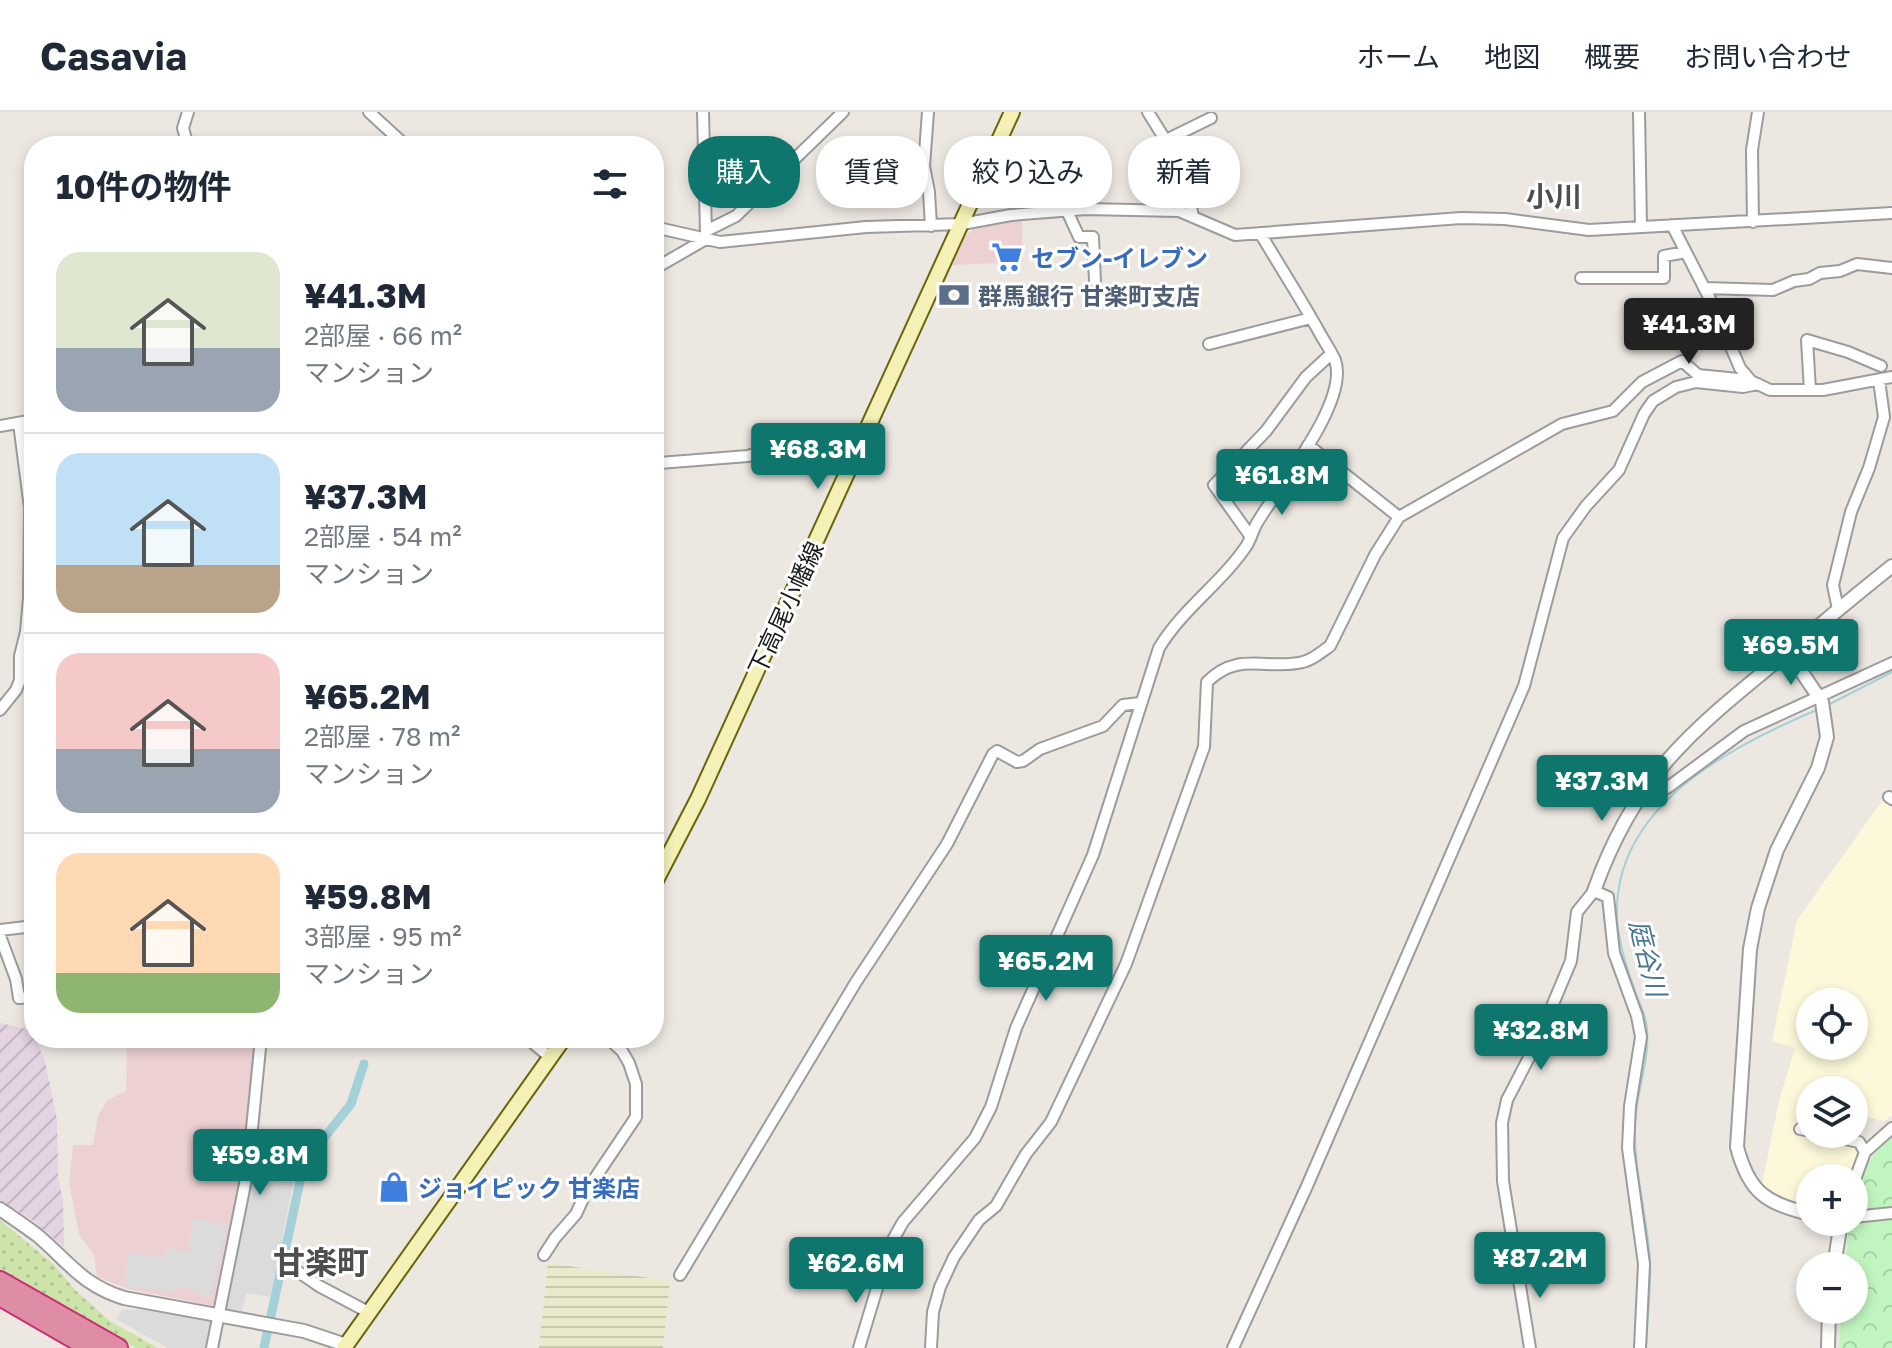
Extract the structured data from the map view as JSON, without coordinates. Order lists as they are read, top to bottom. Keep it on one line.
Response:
{"streets":{"main road":["下高尾小幡線"]},"districts":["小川","甘楽町"],"water":["庭谷川"],"places":{"supermarket":["セブン-イレブン"],"bank":["群馬銀行 甘楽町支店"],"shop":["ジョイピック 甘楽店"]},"page":{"header":"Casavia","nav":["ホーム","地図","概要","お問い合わせ"],"chip":["購入","賃貸","絞り込み","新着"],"heading":"10件の物件","list":[{"name":"¥41.3M","note":"2部屋 · 66 m² · マンション"},{"name":"¥37.3M","note":"2部屋 · 54 m² · マンション"},{"name":"¥65.2M","note":"2部屋 · 78 m² · マンション"},{"name":"¥59.8M","note":"3部屋 · 95 m² · マンション"}],"price":["¥41.3M","¥68.3M","¥61.8M","¥69.5M","¥37.3M","¥65.2M","¥32.8M","¥59.8M","¥87.2M","¥62.6M"],"map_buttons":["+","−"]}}
